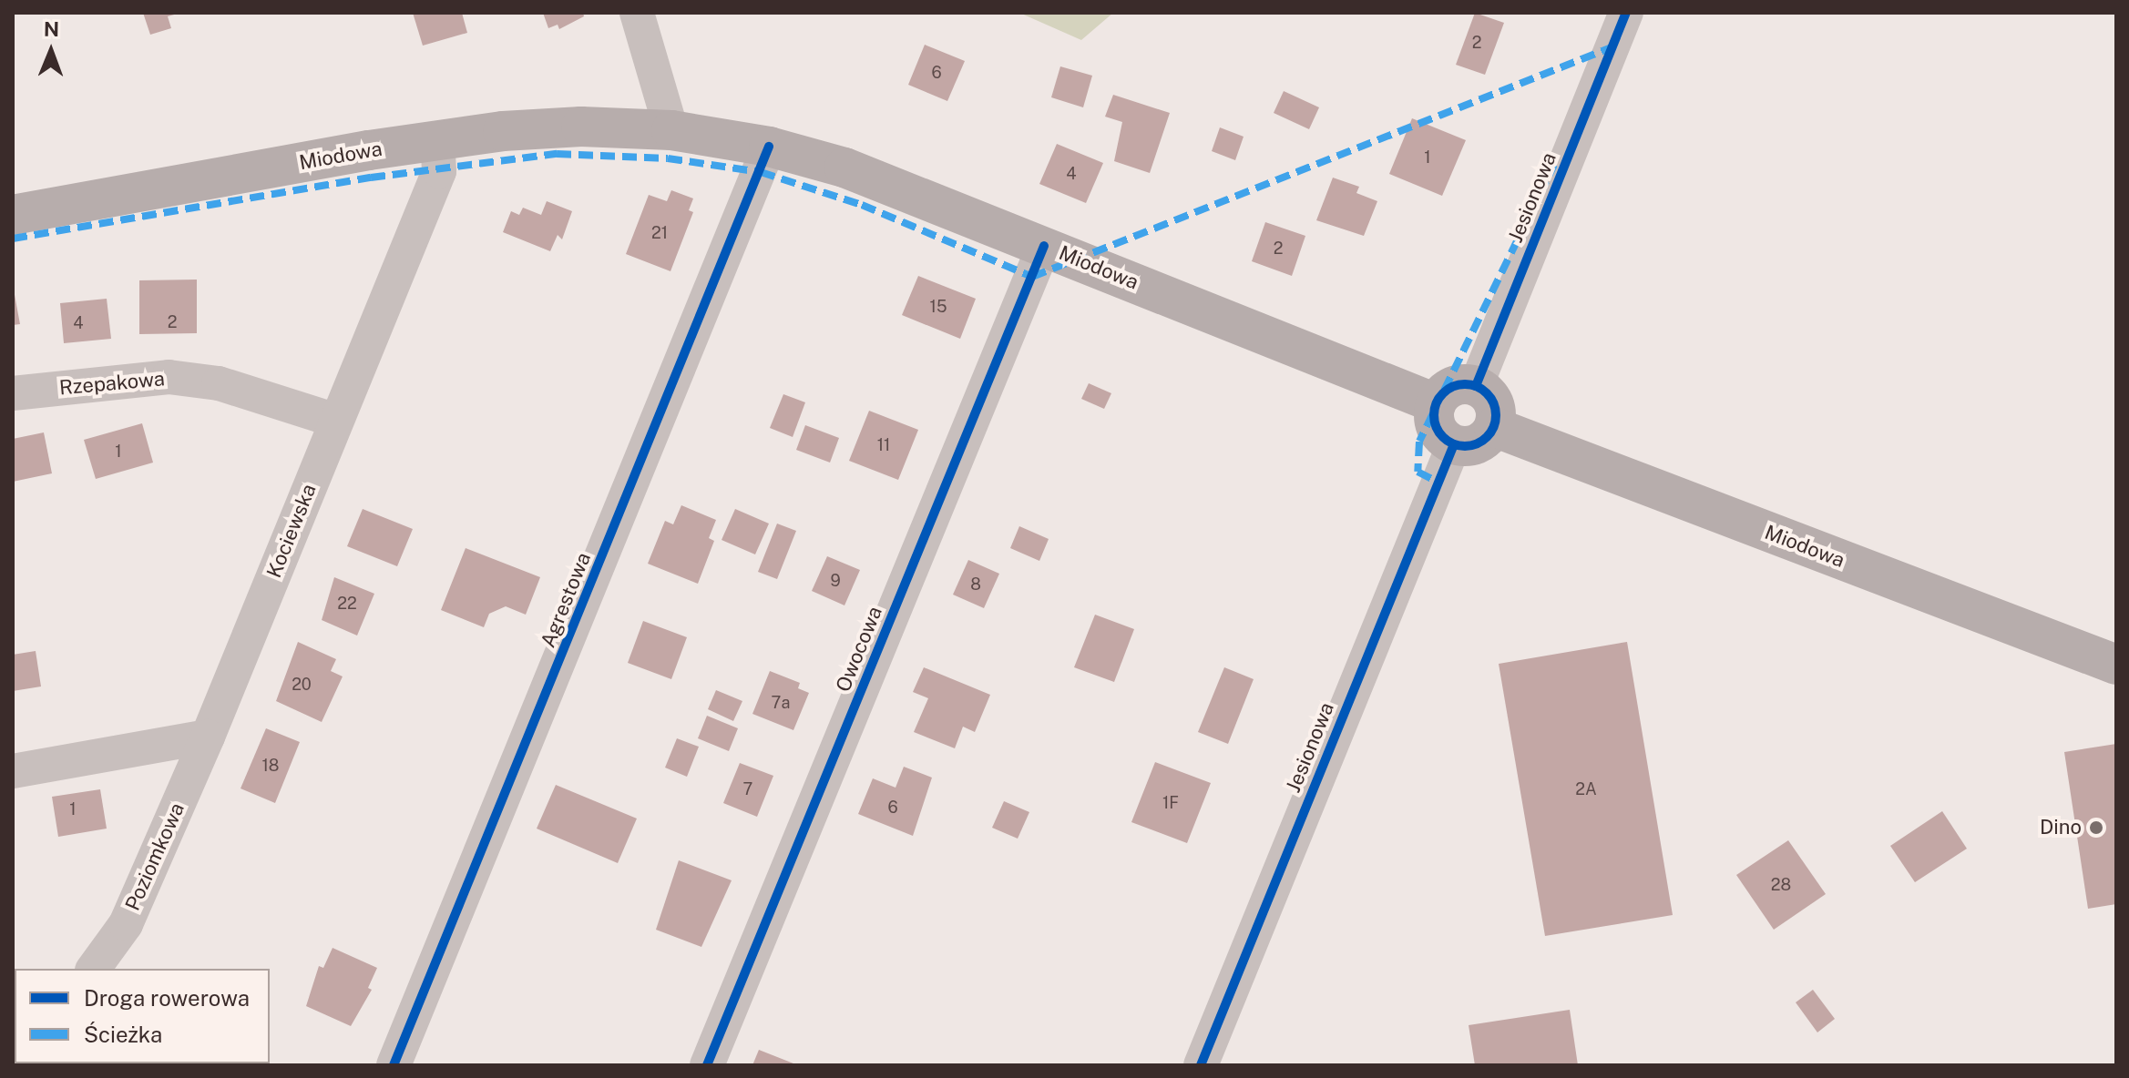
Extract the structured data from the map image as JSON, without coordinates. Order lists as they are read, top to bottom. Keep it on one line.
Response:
{"streets":{"main road":["Miodowa"],"street":["Jesionowa","Rzepakowa","Kociewska","Agrestowa","Owocowa","Poziomkowa"]},"crossings":[["Miodowa","Jesionowa"],["Miodowa","Kociewska"],["Miodowa","Agrestowa"],["Miodowa","Owocowa"],["Rzepakowa","Kociewska"],["Kociewska","Poziomkowa"]],"places":["Dino"],"house_numbers":["2","6","1","4","21","2","15","2","4","11","1","9","8","22","20","7a","18","7","2A","1F","6","1","28"],"legend":["Droga rowerowa","Ścieżka"],"north":"top"}
